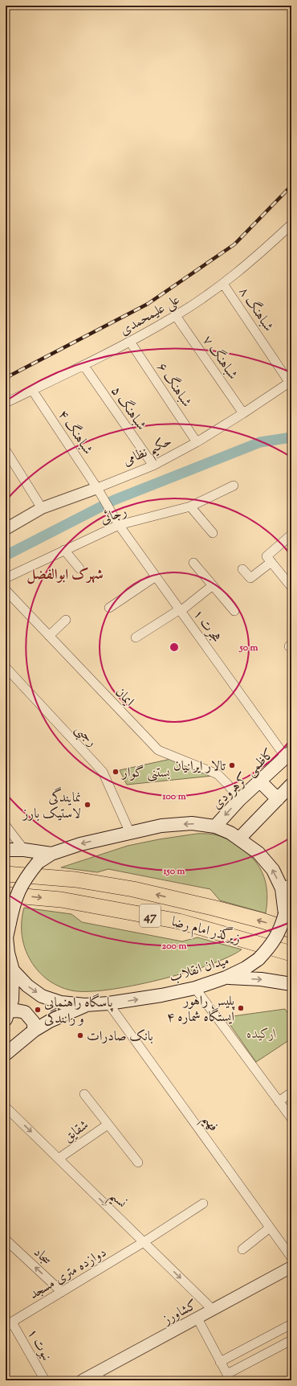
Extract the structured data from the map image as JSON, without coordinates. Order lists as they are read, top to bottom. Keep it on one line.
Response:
{"streets":{"highway":["47","زیرگذر امام رضا"],"main road":["کاظمی کرهرودی","میدان انقلاب"],"street":["شباهنگ ۸","علی علیمحمدی","شباهنگ ۷","شباهنگ ۶","شباهنگ ۵","شباهنگ ۴","حکیم نظامی","رجائی","هجرت ۱","ایمان","رجبی","فهیم","شقایق","نسیم","سجاد","دوازده متری مسجد","کشاورز","نبوت ۱"]},"crossings":[["شباهنگ ۸","علی علیمحمدی"],["شباهنگ ۸","حکیم نظامی"],["علی علیمحمدی","شباهنگ ۷"],["علی علیمحمدی","شباهنگ ۶"],["علی علیمحمدی","شباهنگ ۵"],["علی علیمحمدی","شباهنگ ۴"],["شباهنگ ۷","حکیم نظامی"],["شباهنگ ۶","حکیم نظامی"],["شباهنگ ۵","حکیم نظامی"],["شباهنگ ۴","حکیم نظامی"],["شباهنگ ۴","هجرت ۱"],["رجائی","هجرت ۱"],["هجرت ۱","کاظمی کرهرودی"],["ایمان","کاظمی کرهرودی"],["رجبی","میدان انقلاب"],["کاظمی کرهرودی","میدان انقلاب"],["میدان انقلاب","فهیم"],["شقایق","نسیم"],["نسیم","دوازده متری مسجد"],["نسیم","کشاورز"],["سجاد","دوازده متری مسجد"],["دوازده متری مسجد","نبوت ۱"]],"one_way":["سجاد"],"districts":["شهرک ابوالفضل"],"parks":["ارکیده"],"places":["تالار ایرانیان","بستنی گوار","نمایندگی لاستیک بارز","پلیس راهور ایستگاه شماره ۴","پاسگاه راهنمایی و رانندگی","بانک صادرات"],"rings":["50 m","100 m","150 m","200 m"]}
